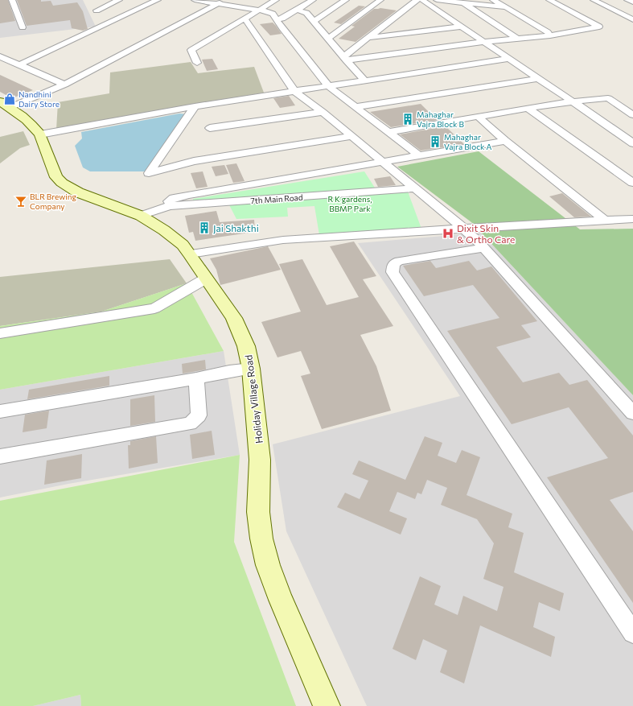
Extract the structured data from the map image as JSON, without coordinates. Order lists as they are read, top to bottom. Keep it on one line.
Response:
{"streets":{"street":["7th Main Road","Holiday Village Road"]},"crossings":[["7th Main Road","Holiday Village Road"]],"parks":["R K gardens, BBMP Park"],"places":{"shop":["Nandhini Dairy Store"],"building":["Mahaghar Vajra Block B","Mahaghar Vajra Block A","Jai Shakthi"],"bar":["BLR Brewing Company"],"hospital":["Dixit Skin & Ortho Care"]}}
